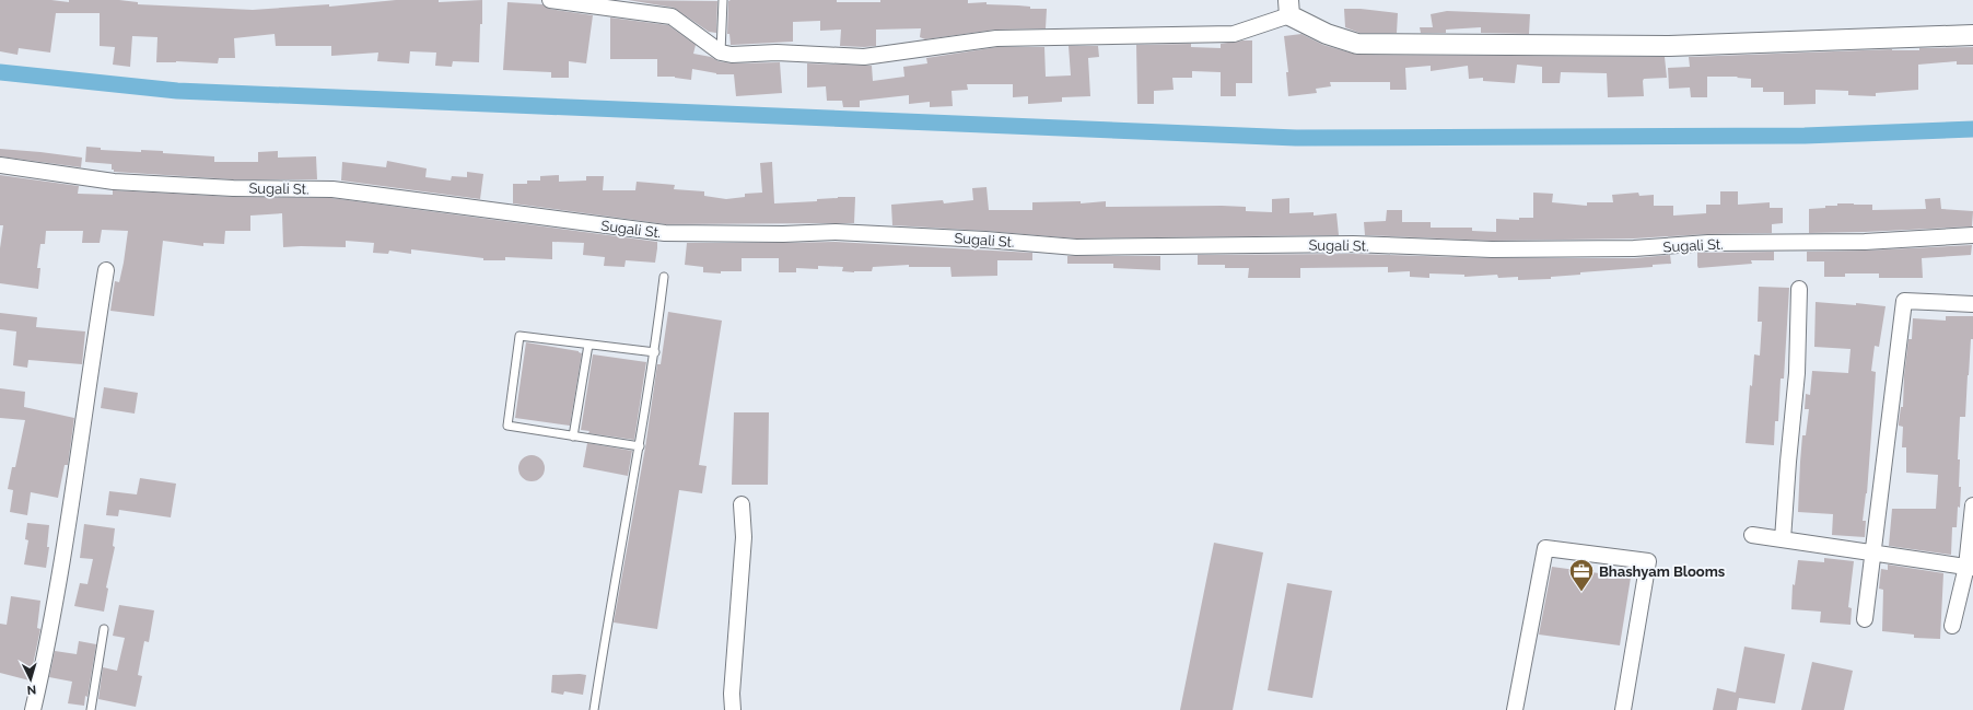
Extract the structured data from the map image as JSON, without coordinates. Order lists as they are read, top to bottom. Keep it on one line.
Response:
{"streets":{"street":["Sugali St."]},"places":{"office":["Bhashyam Blooms"]},"north":"bottom"}
